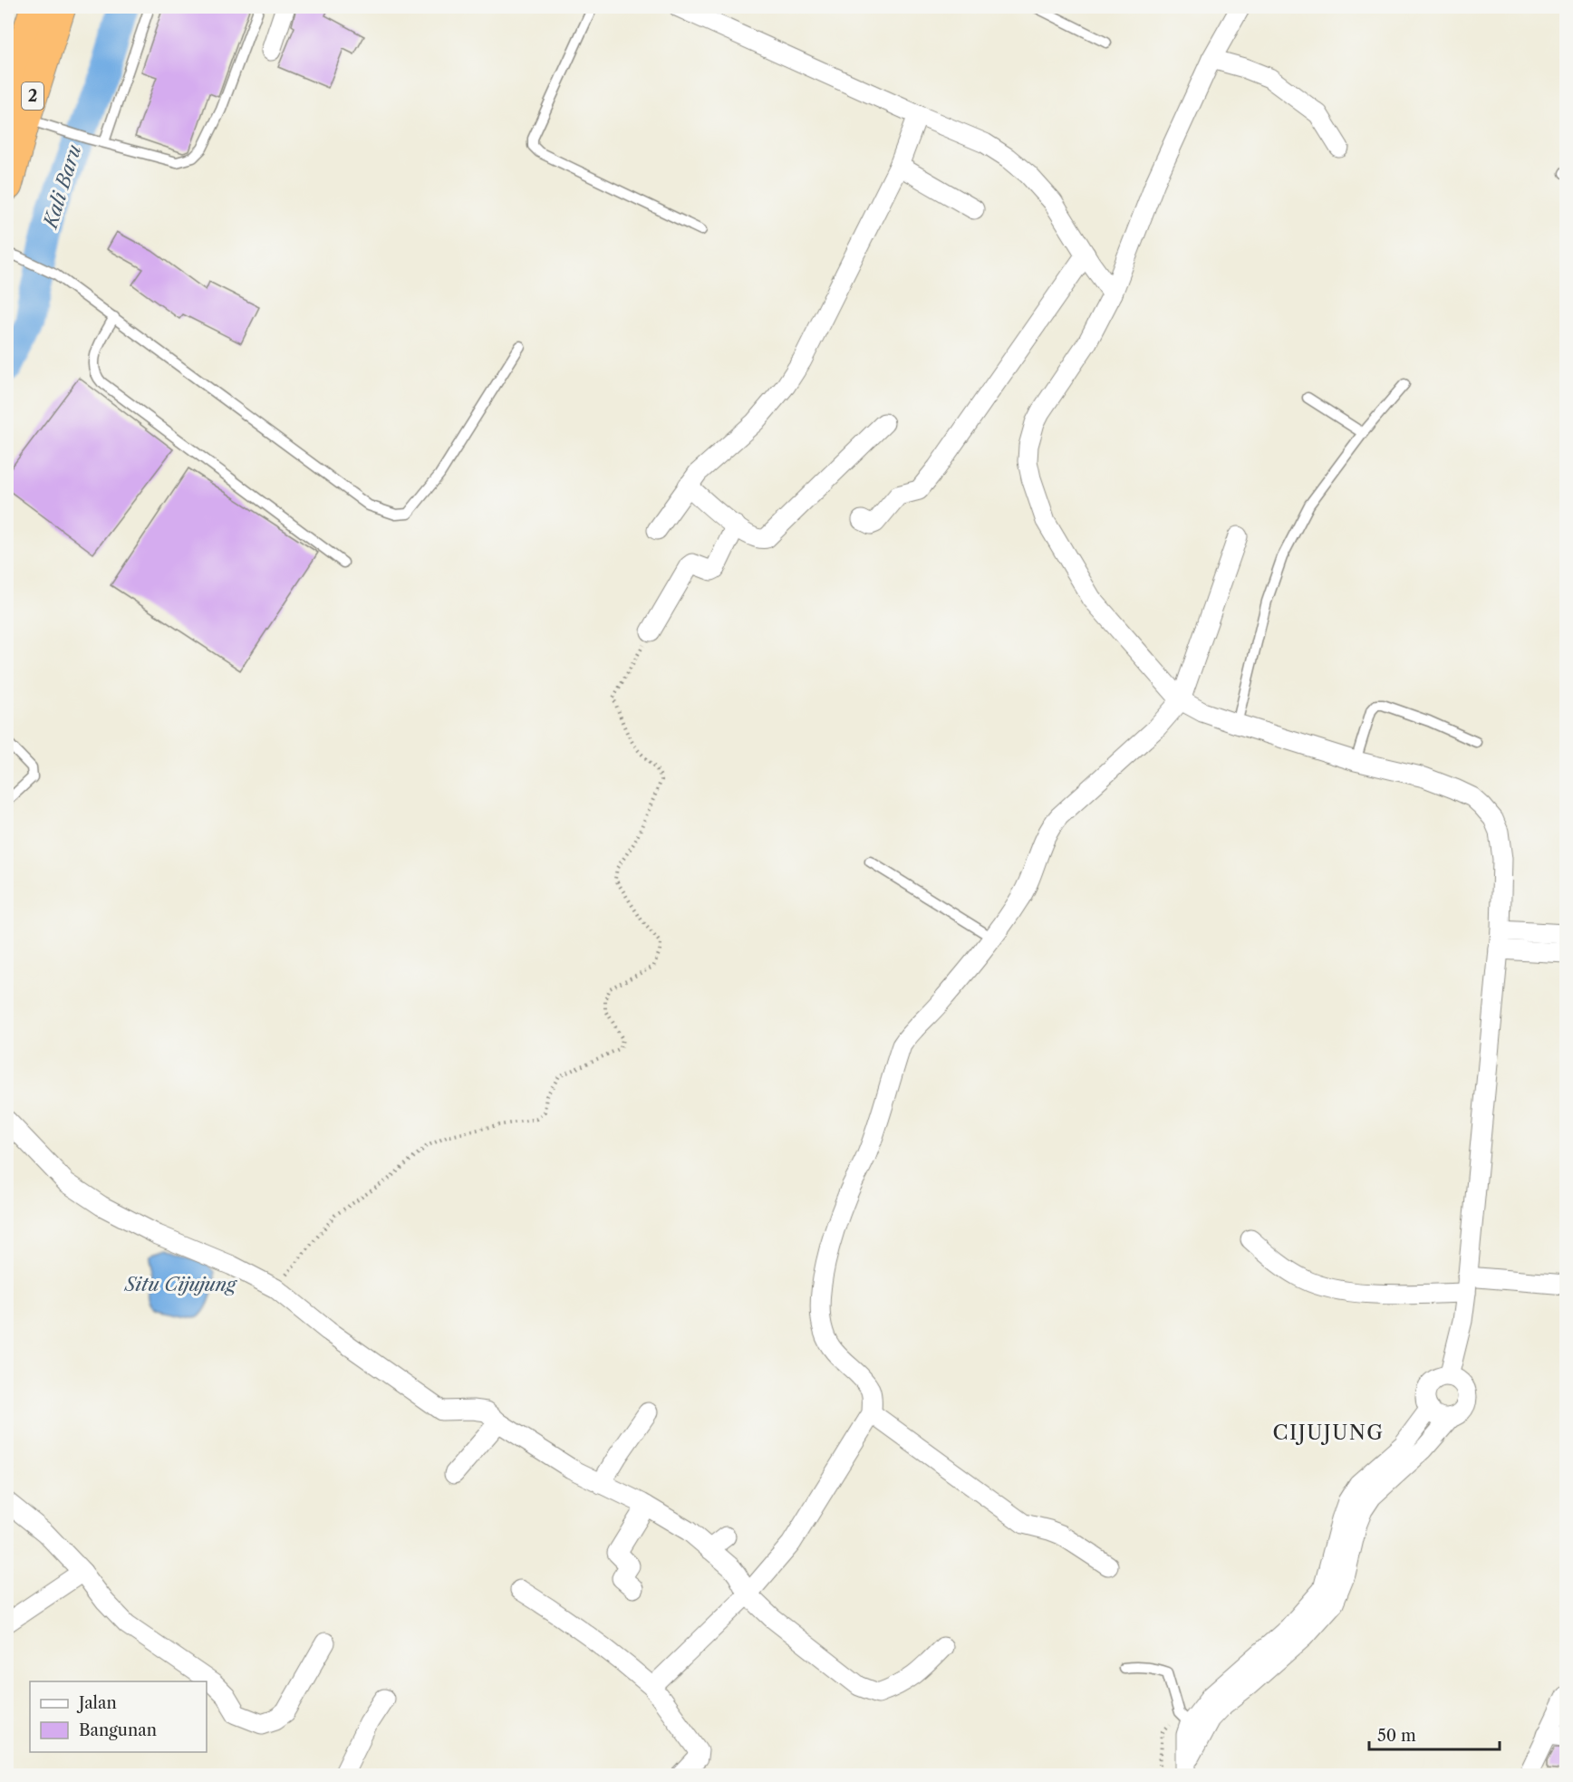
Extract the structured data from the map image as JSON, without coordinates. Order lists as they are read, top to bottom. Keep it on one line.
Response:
{"streets":{"highway":["2"]},"districts":["CIJUJUNG"],"water":["Kali Baru","Situ Cijujung"],"legend":["Jalan","Bangunan"],"scale_bar":"50 m"}
